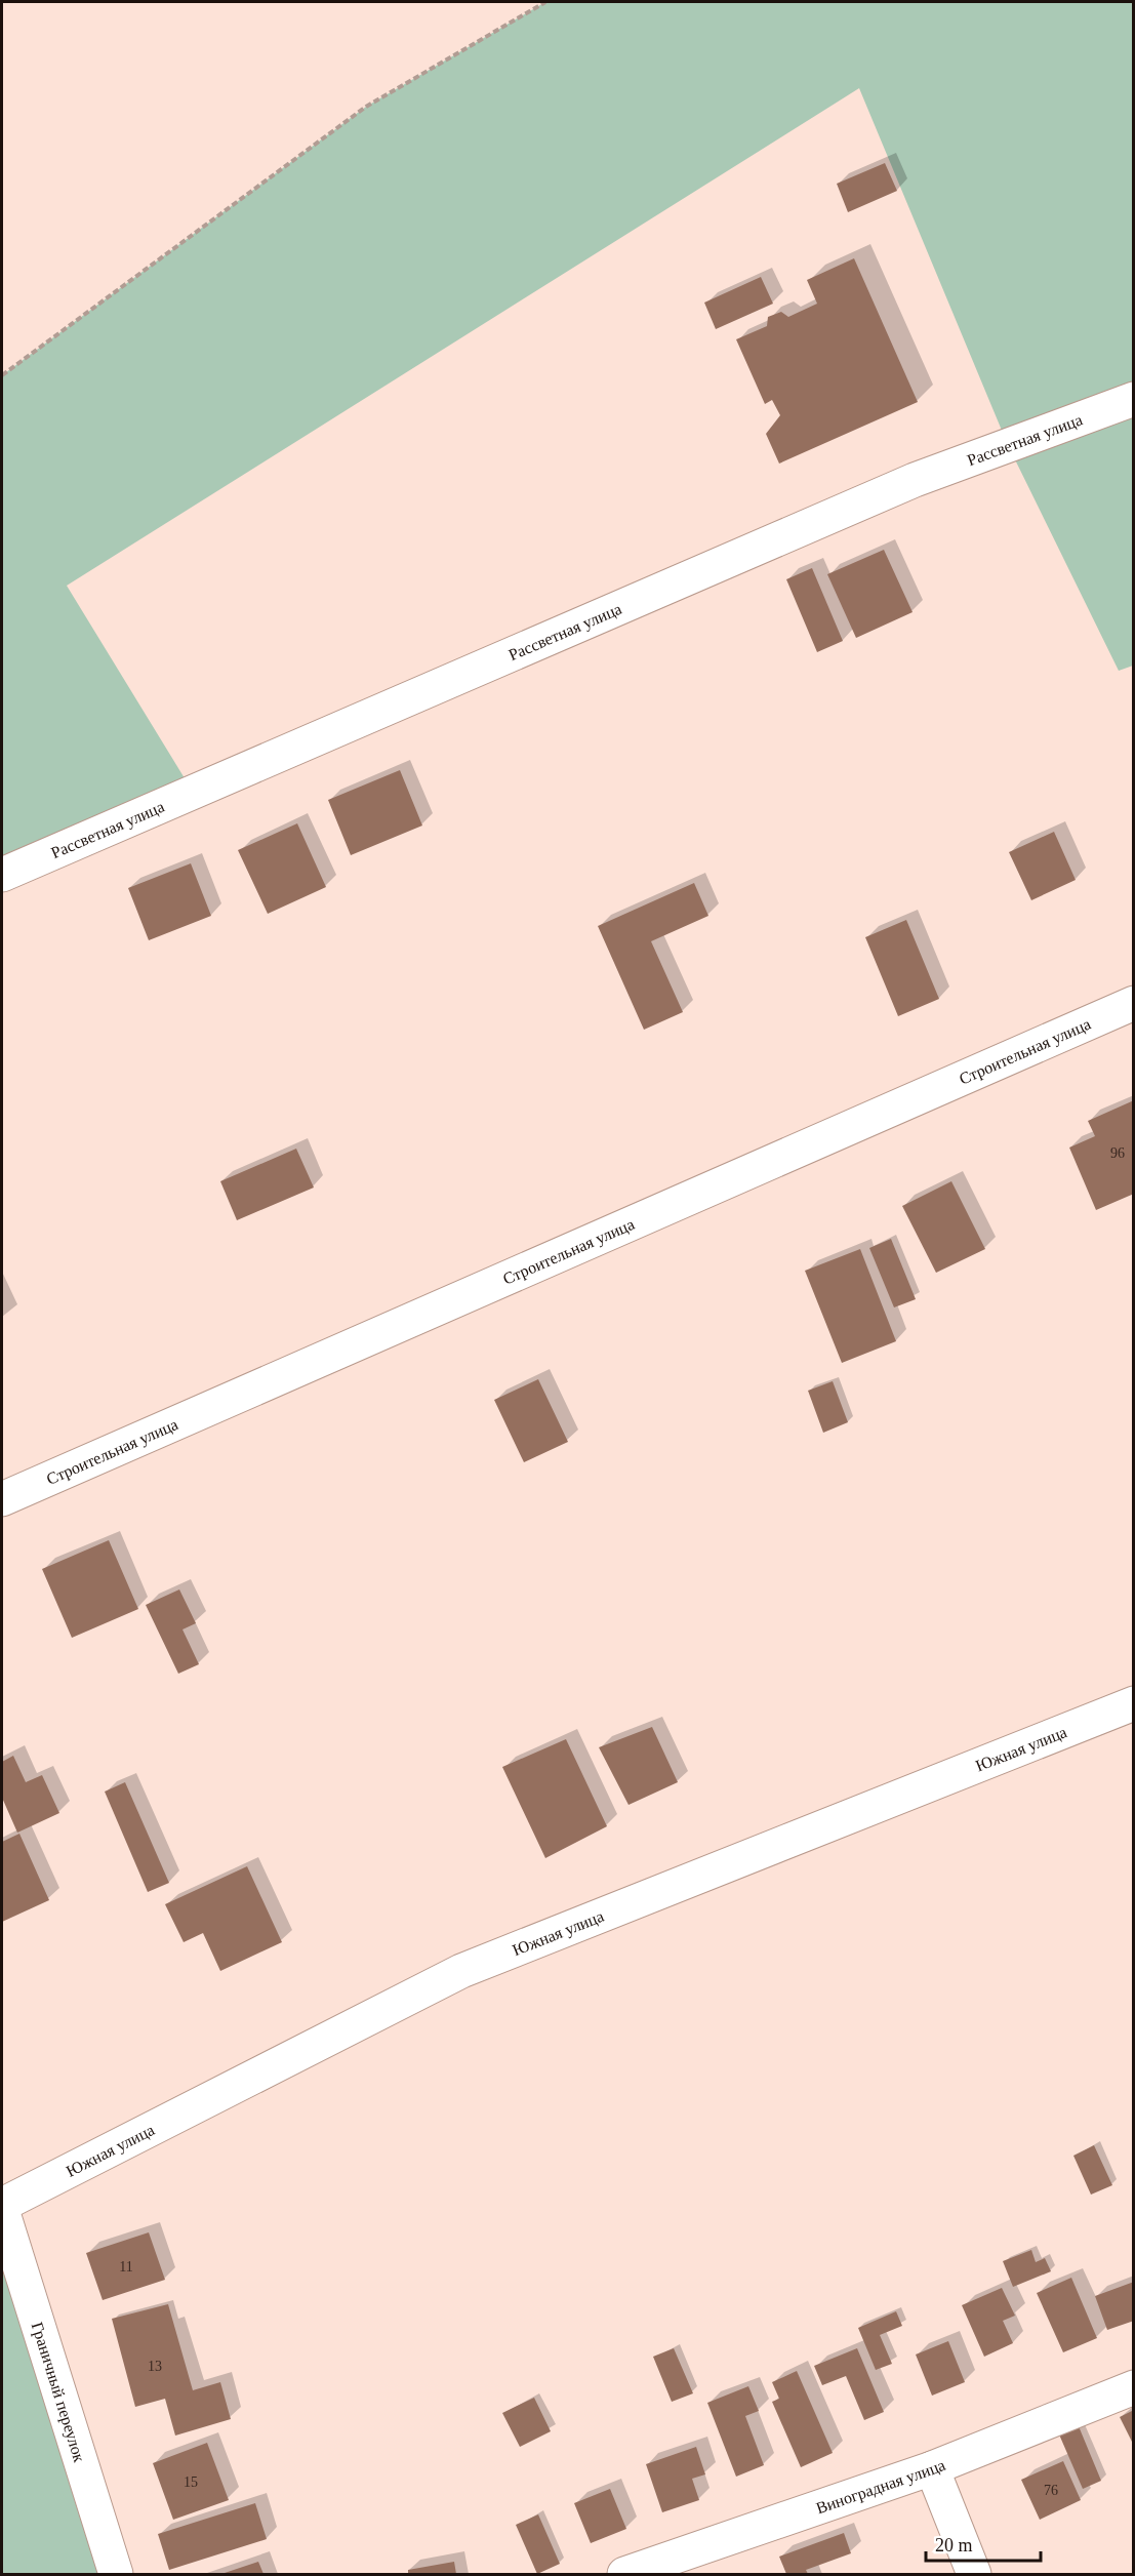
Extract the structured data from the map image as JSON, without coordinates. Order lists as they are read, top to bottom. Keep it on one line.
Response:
{"streets":{"street":["Рассветная улица","Строительная улица","Южная улица","Граничный переулок","Виноградная улица"]},"house_numbers":["96","11","13","15","76"],"scale_bar":"20 m"}
